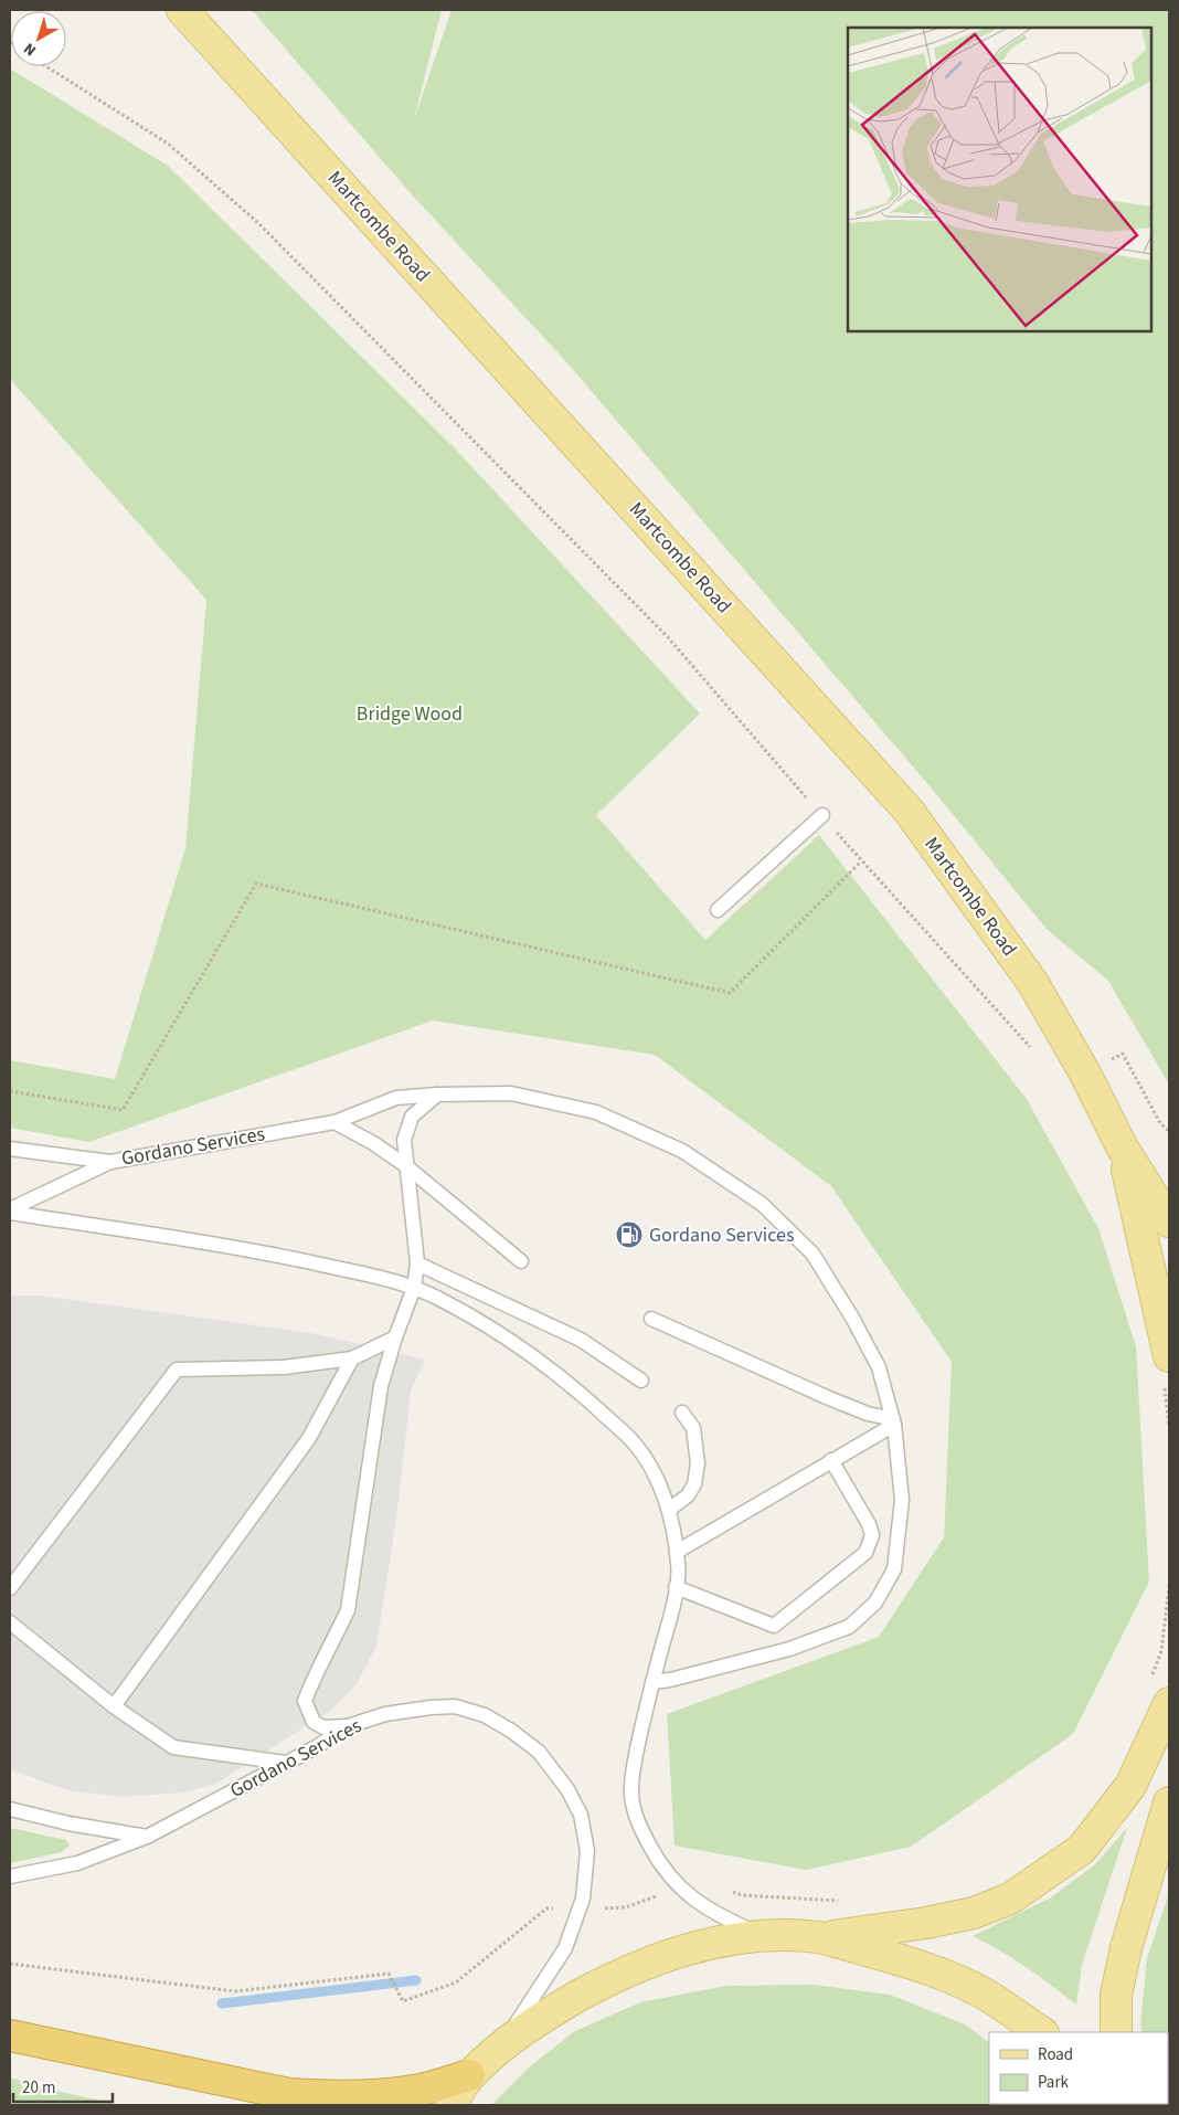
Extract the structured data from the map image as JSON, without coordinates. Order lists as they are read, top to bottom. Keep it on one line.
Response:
{"streets":{"main road":["Martcombe Road"],"lane":["Gordano Services"]},"parks":["Bridge Wood"],"places":{"fuel station":["Gordano Services"]},"legend":["Road","Park"],"scale_bar":"20 m","north":"bottom left"}
